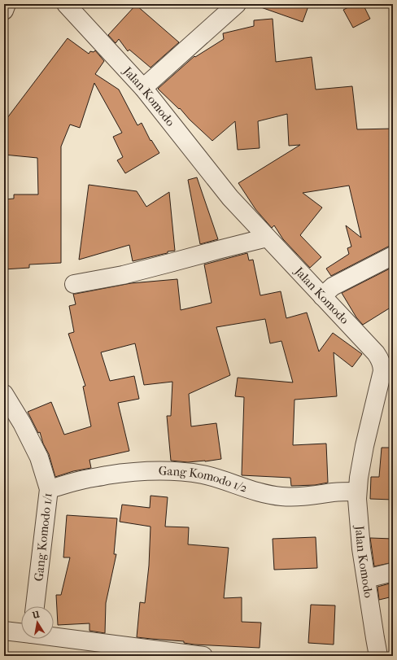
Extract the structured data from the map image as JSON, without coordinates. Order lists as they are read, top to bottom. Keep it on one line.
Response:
{"streets":{"street":["Jalan Komodo","Gang Komodo 1/2","Gang Komodo 1/1"]},"crossings":[["Jalan Komodo","Gang Komodo 1/2"],["Gang Komodo 1/2","Gang Komodo 1/1"]],"north":"top"}
